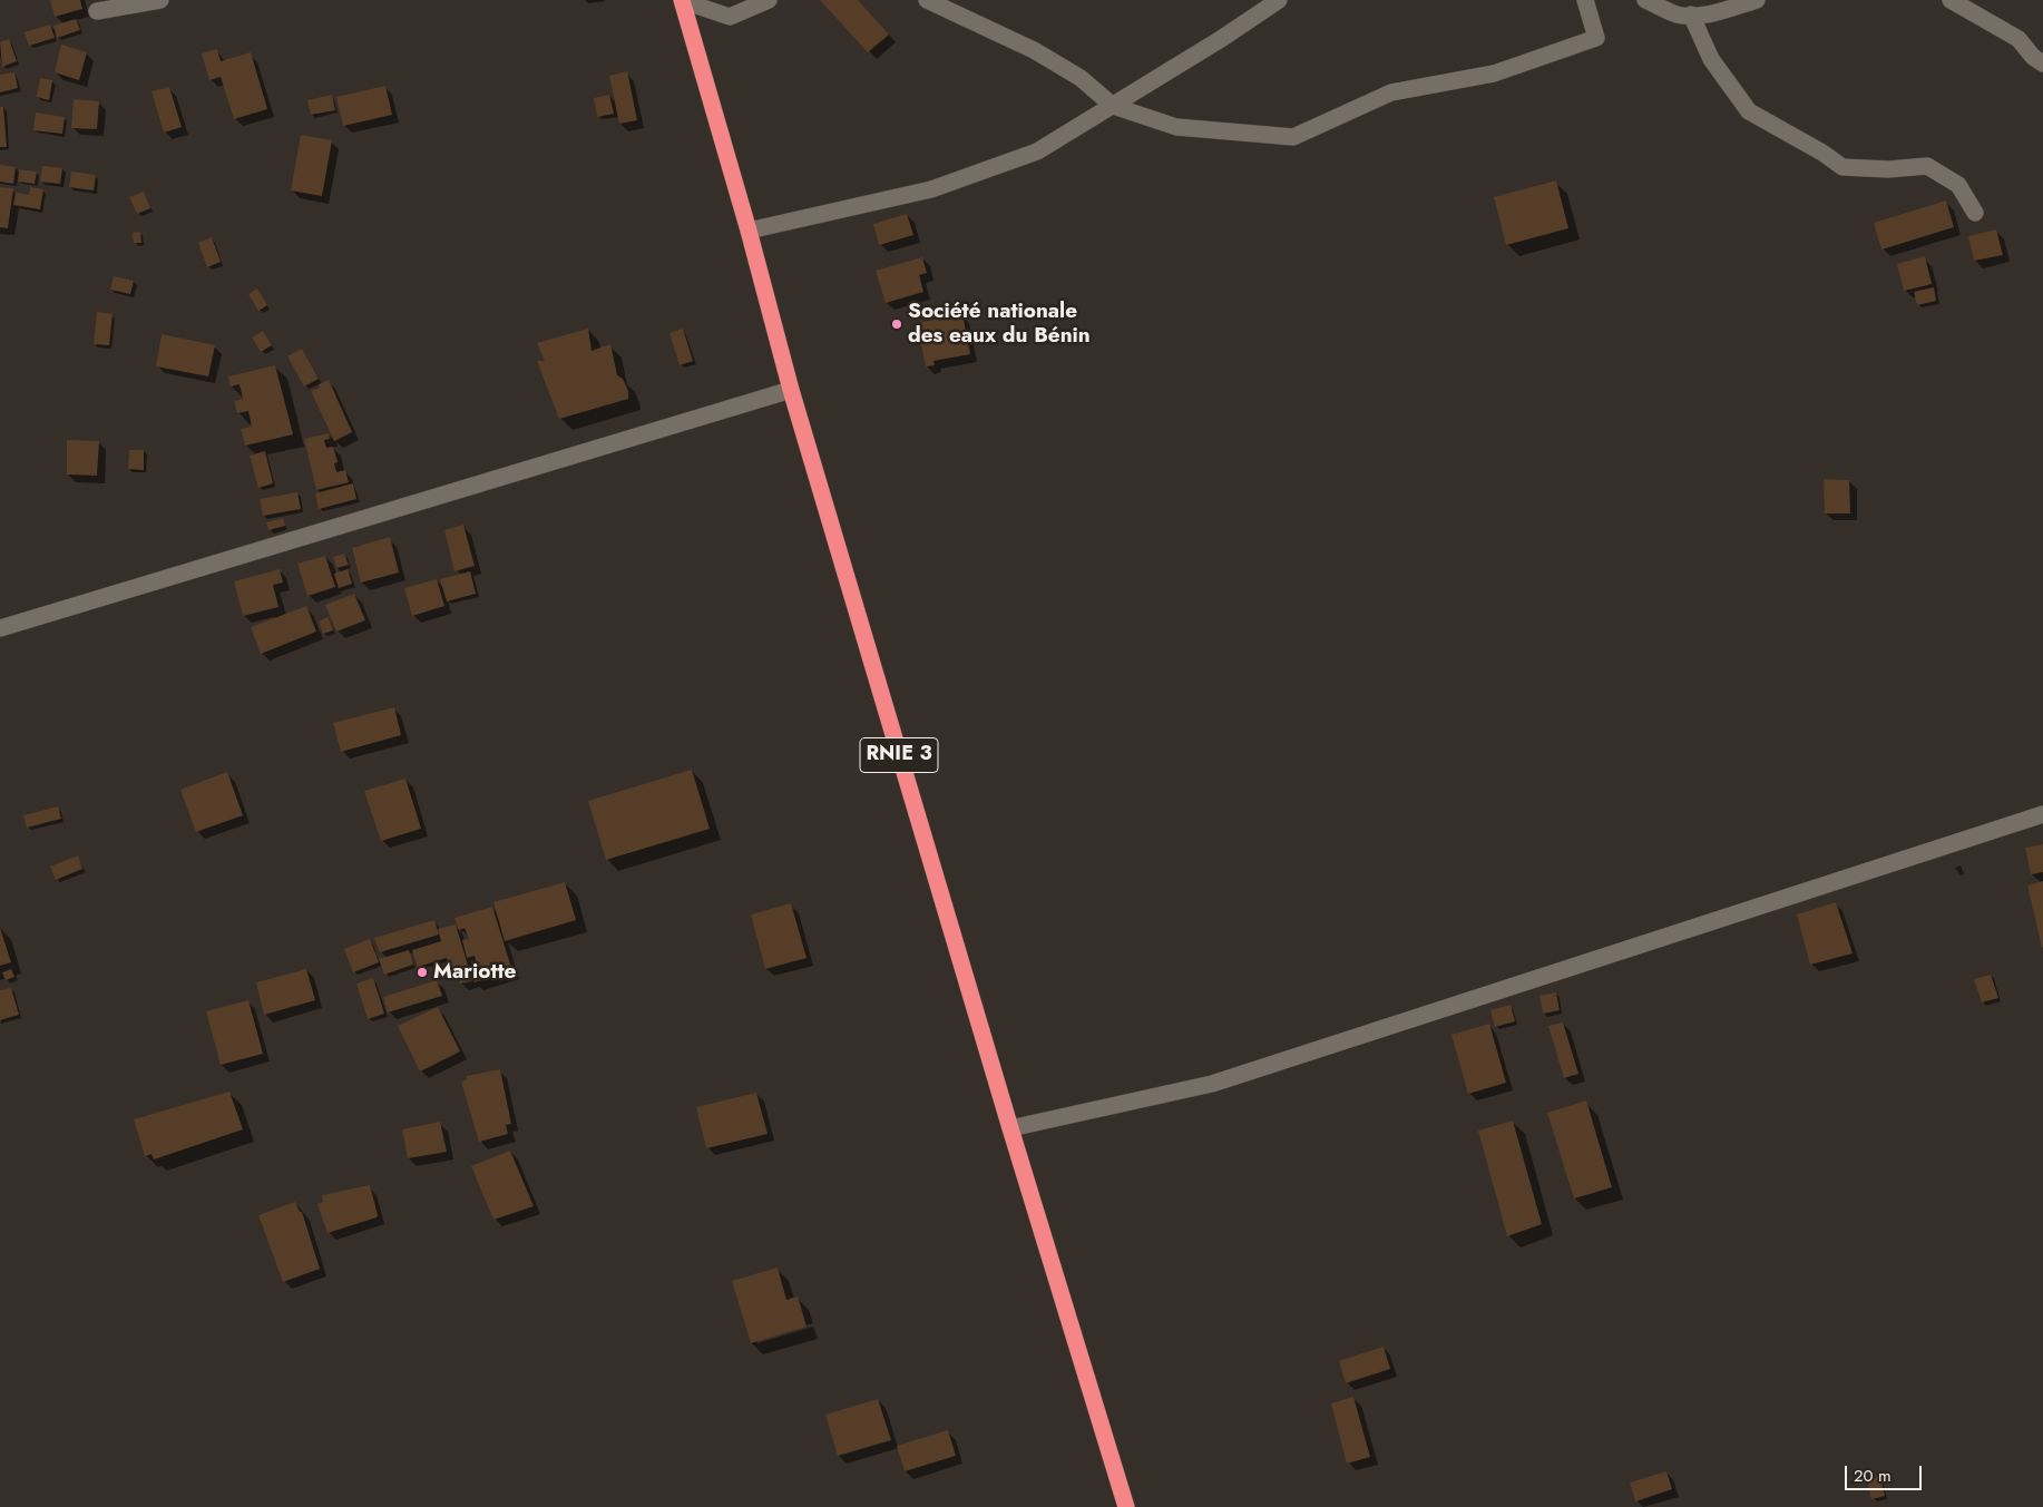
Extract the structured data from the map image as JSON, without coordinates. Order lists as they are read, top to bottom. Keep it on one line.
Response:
{"streets":{"highway":["RNIE 3"]},"places":["Société nationale des eaux du Bénin","Mariotte"],"scale_bar":"20 m"}
